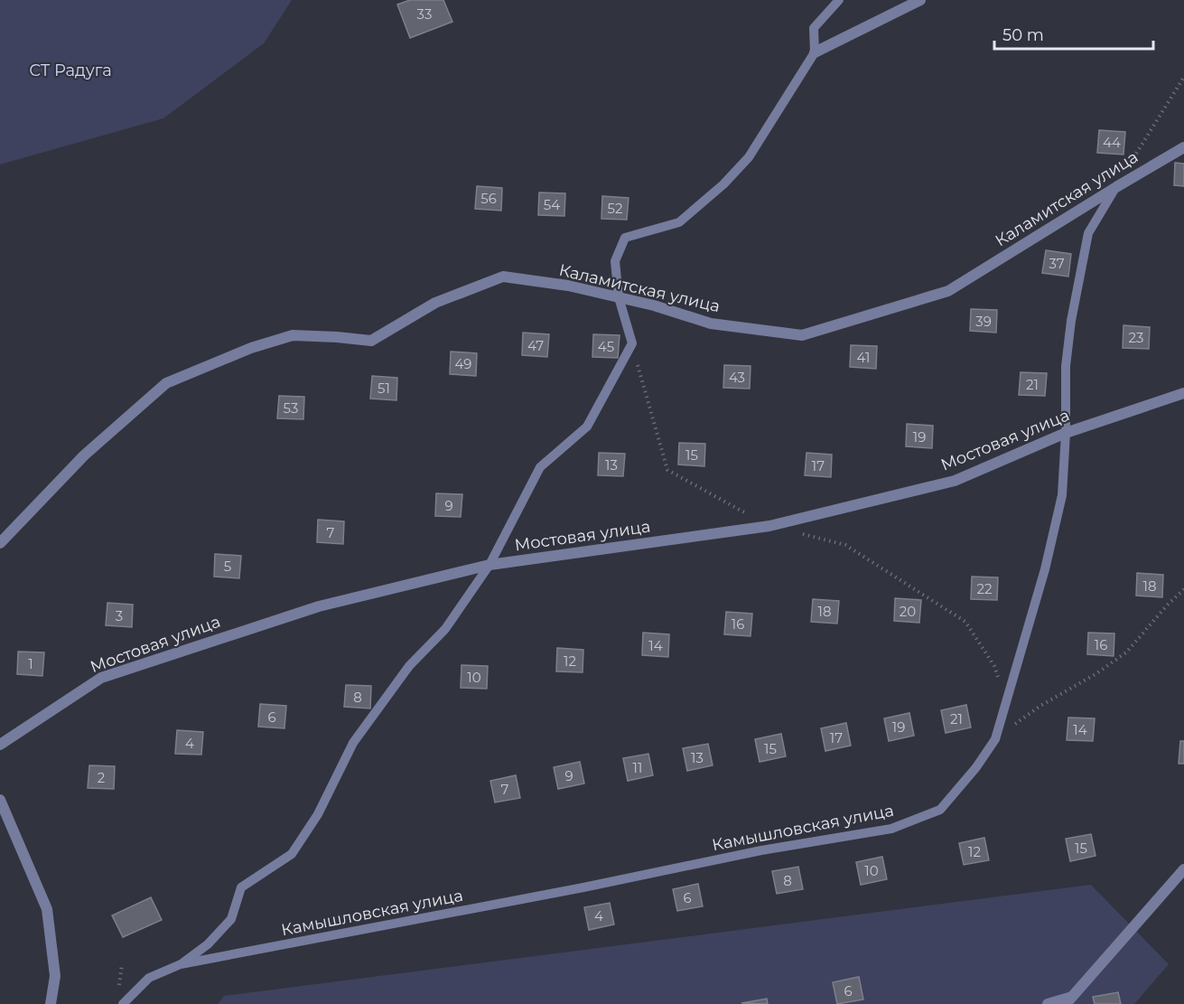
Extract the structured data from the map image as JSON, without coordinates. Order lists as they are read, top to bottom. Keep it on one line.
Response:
{"streets":{"street":["Каламитская улица","Мостовая улица"],"lane":["Камышловская улица"]},"crossings":[["Каламитская улица","Камышловская улица"],["Мостовая улица","Камышловская улица"]],"parks":["СТ Радуга"],"house_numbers":["33","44","56","54","52","37","39","23","47","45","41","49","43","21","51","53","19","15","13","17","9","7","5","18","22","18","20","3","16","16","14","12","1","10","8","6","21","19","14","17","4","15","13","11","9","2","7","15","12","10","8","6","4","6"],"scale_bar":"50 m"}
